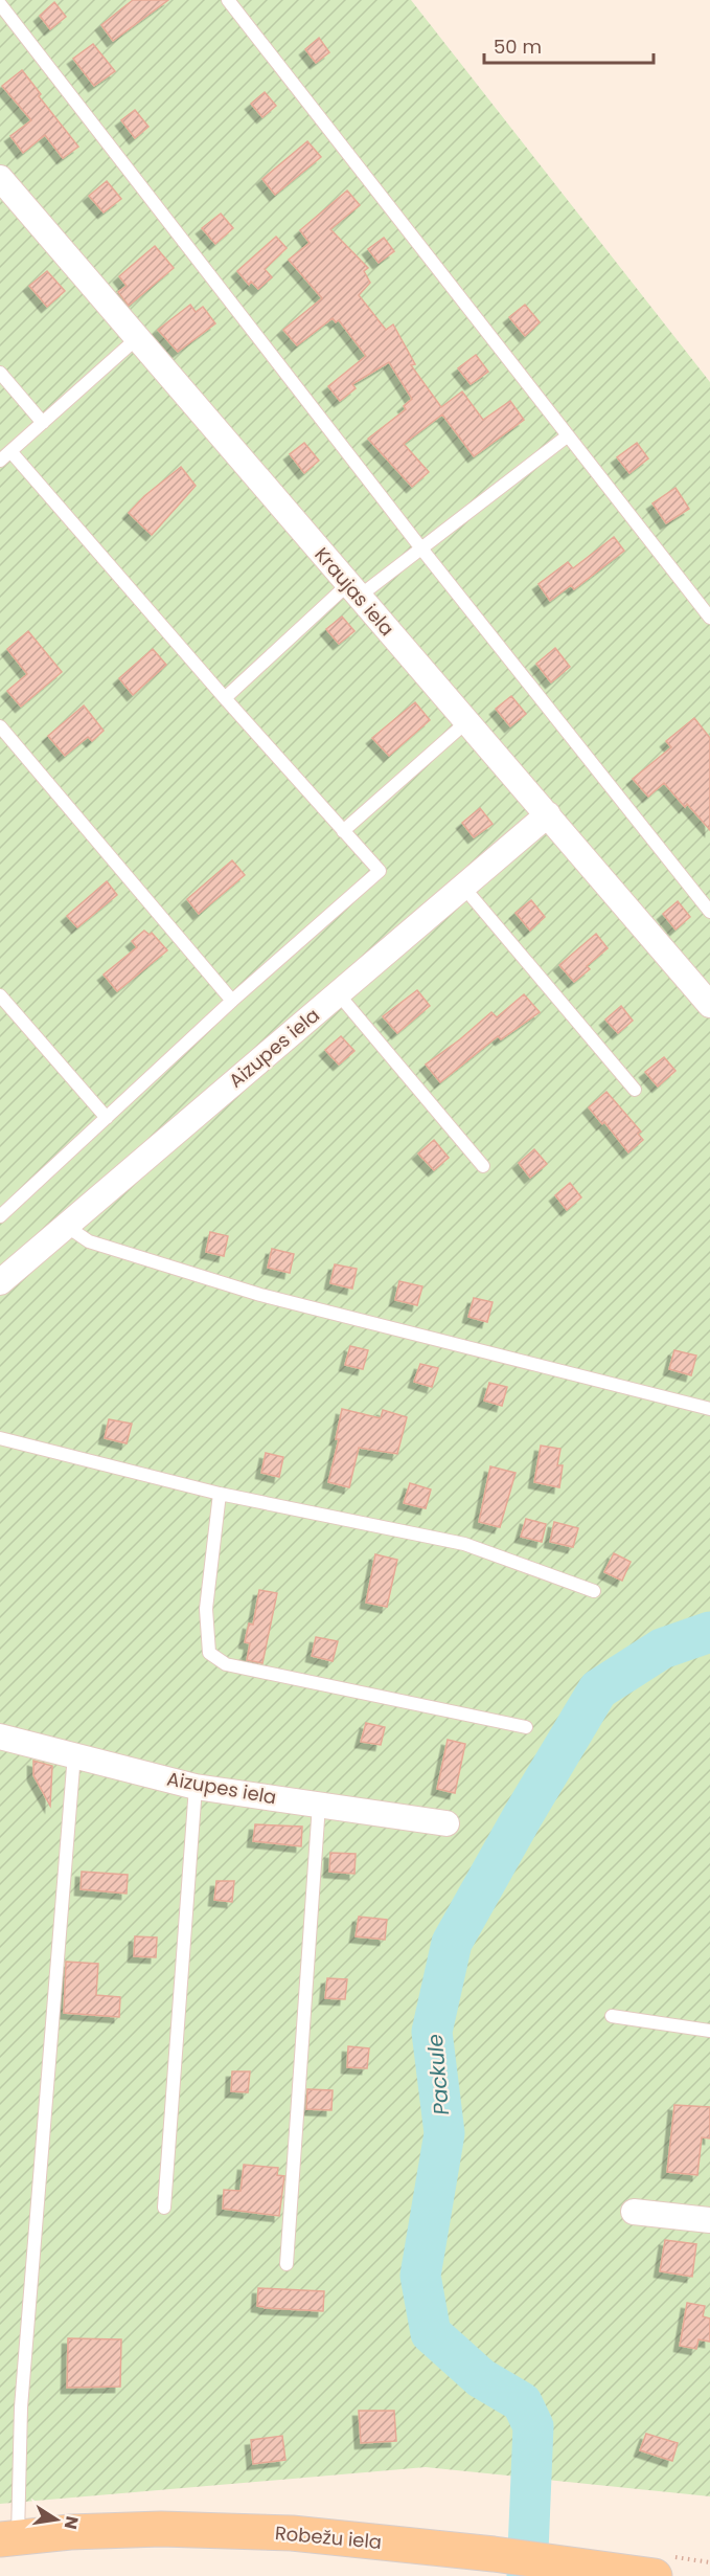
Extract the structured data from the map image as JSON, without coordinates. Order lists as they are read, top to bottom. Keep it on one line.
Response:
{"streets":{"main road":["Robežu iela"],"street":["Kraujas iela","Aizupes iela"]},"crossings":[["Kraujas iela","Aizupes iela"]],"water":["Packule"],"scale_bar":"50 m","north":"right"}
